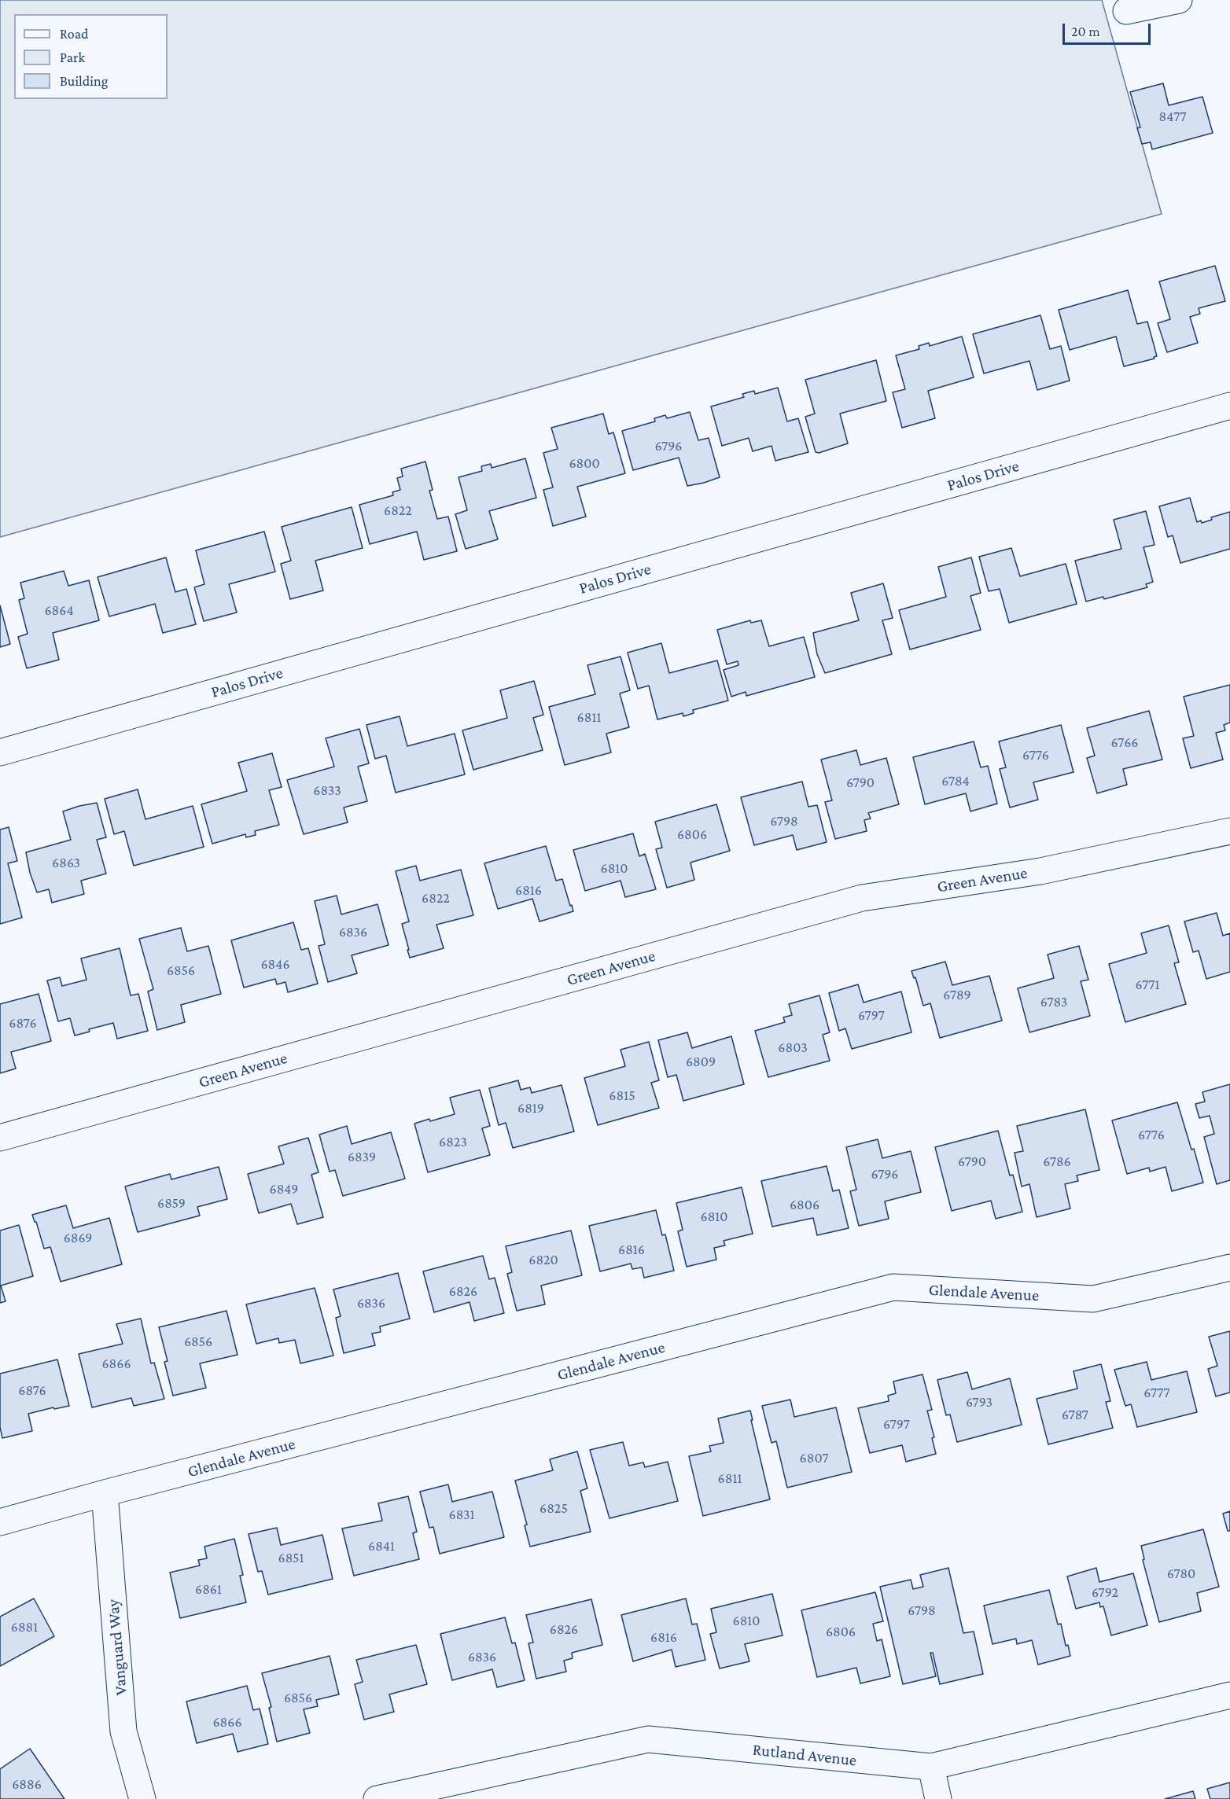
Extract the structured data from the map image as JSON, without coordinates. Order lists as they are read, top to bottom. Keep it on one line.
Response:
{"streets":{"street":["Palos Drive","Green Avenue","Glendale Avenue","Vanguard Way","Rutland Avenue"]},"crossings":[["Glendale Avenue","Vanguard Way"]],"house_numbers":["8477","6796","6800","6822","6864","6811","6766","6776","6784","6790","6833","6798","6806","6863","6810","6816","6822","6836","6846","6856","6771","6789","6783","6797","6876","6803","6809","6815","6819","6776","6823","6839","6790","6786","6796","6849","6859","6806","6810","6869","6816","6820","6826","6836","6856","6866","6876","6777","6793","6787","6797","6807","6811","6825","6831","6841","6851","6780","6861","6792","6798","6810","6881","6826","6806","6816","6836","6856","6866","6886"],"legend":["Road","Park","Building"],"scale_bar":"20 m"}
